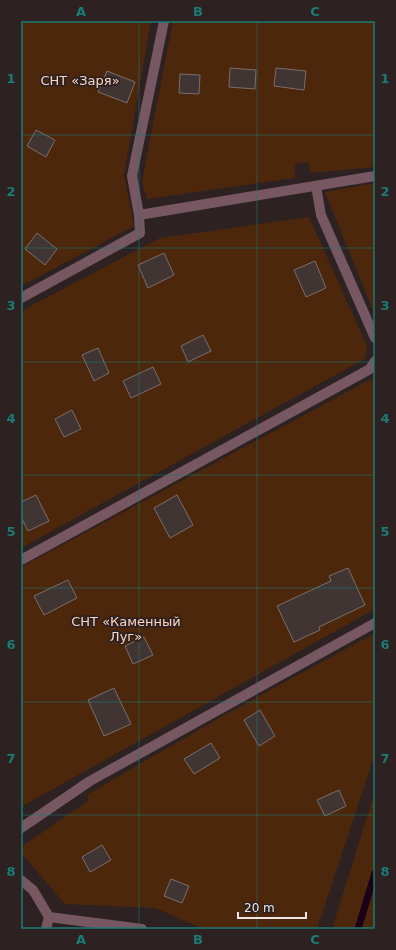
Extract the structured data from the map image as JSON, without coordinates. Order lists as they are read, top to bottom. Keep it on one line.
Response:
{"parks":["СНТ «Заря»","СНТ «Каменный Луг»"],"scale_bar":"20 m","grid":{"columns":["A","B","C"],"rows":["1","2","3","4","5","6","7","8"]}}
